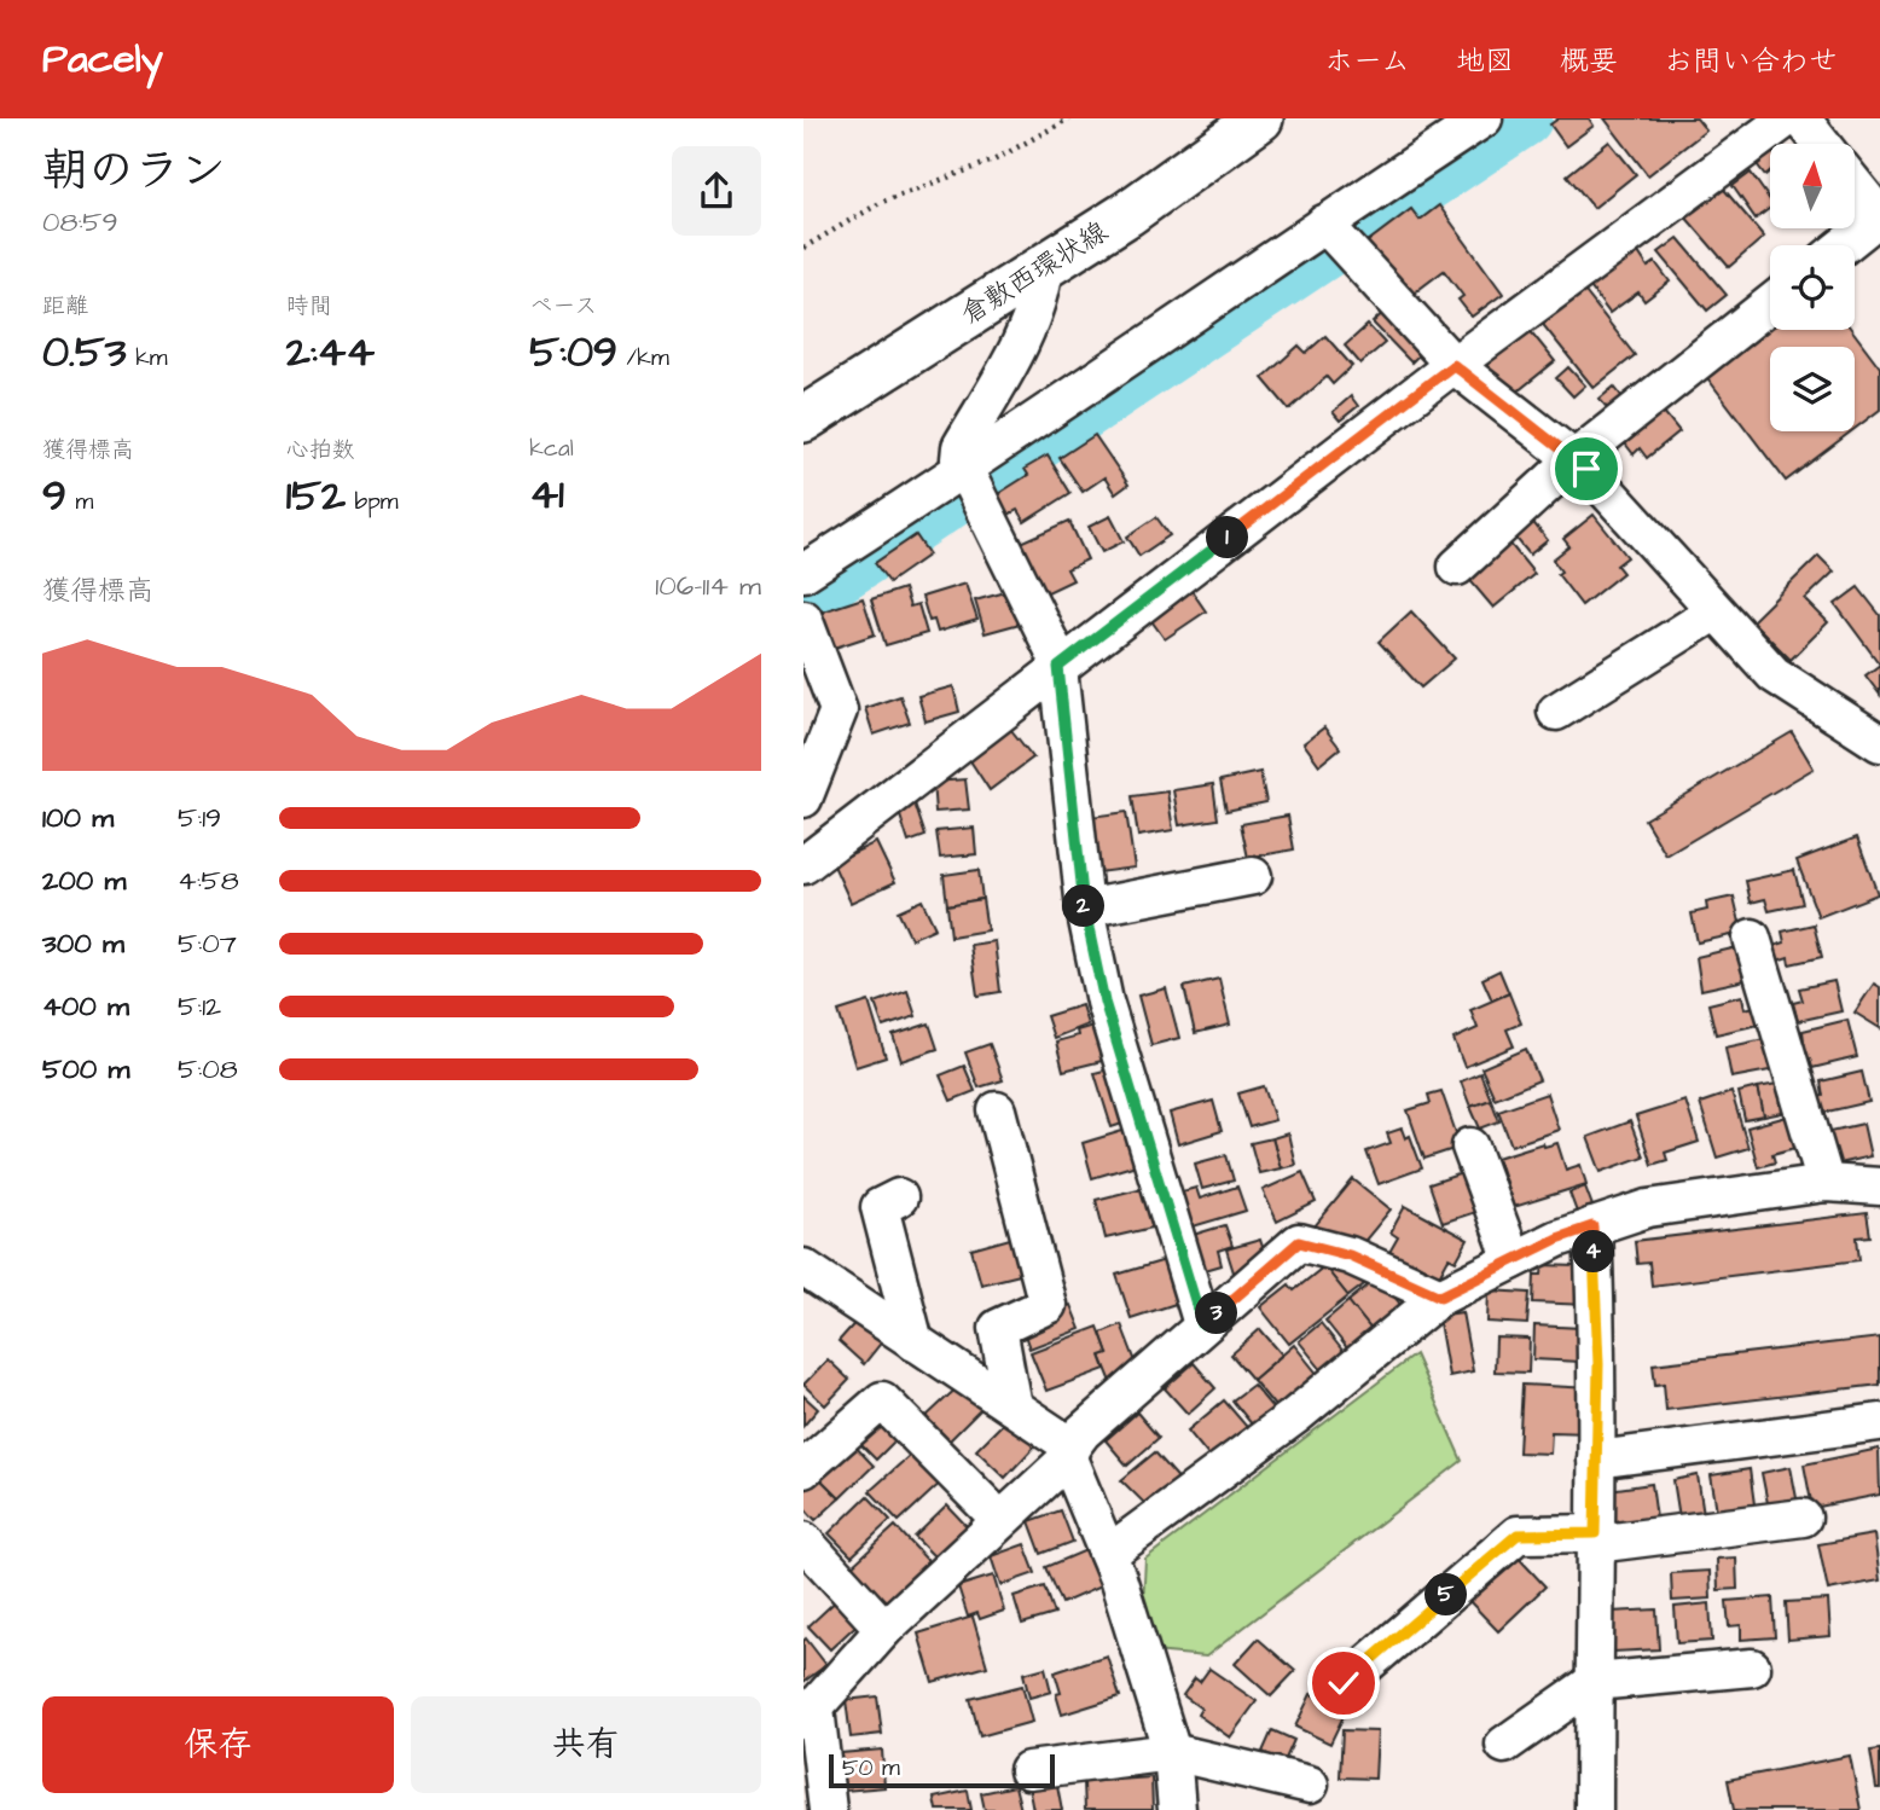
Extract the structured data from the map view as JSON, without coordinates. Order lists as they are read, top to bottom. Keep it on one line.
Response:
{"streets":{"main road":["倉敷西環状線"]},"scale_bar":"50 m","north":"top","page":{"header":"Pacely","nav":["ホーム","地図","概要","お問い合わせ"],"heading":["朝のラン","08:59"],"stats":[["距離","0.53 km"],["時間","2:44"],["ペース","5:09 /km"],["獲得標高","9 m"],["心拍数","152 bpm"],["kcal","41"]],"pins":["1","2","4","3","5"],"chart":["獲得標高","106–114 m"],"list":[{"name":"100 m","note":"5:19"},{"name":"200 m","note":"4:58"},{"name":"300 m","note":"5:07"},{"name":"400 m","note":"5:12"},{"name":"500 m","note":"5:08"}],"buttons":["保存","共有"],"scale":"50 m"}}
